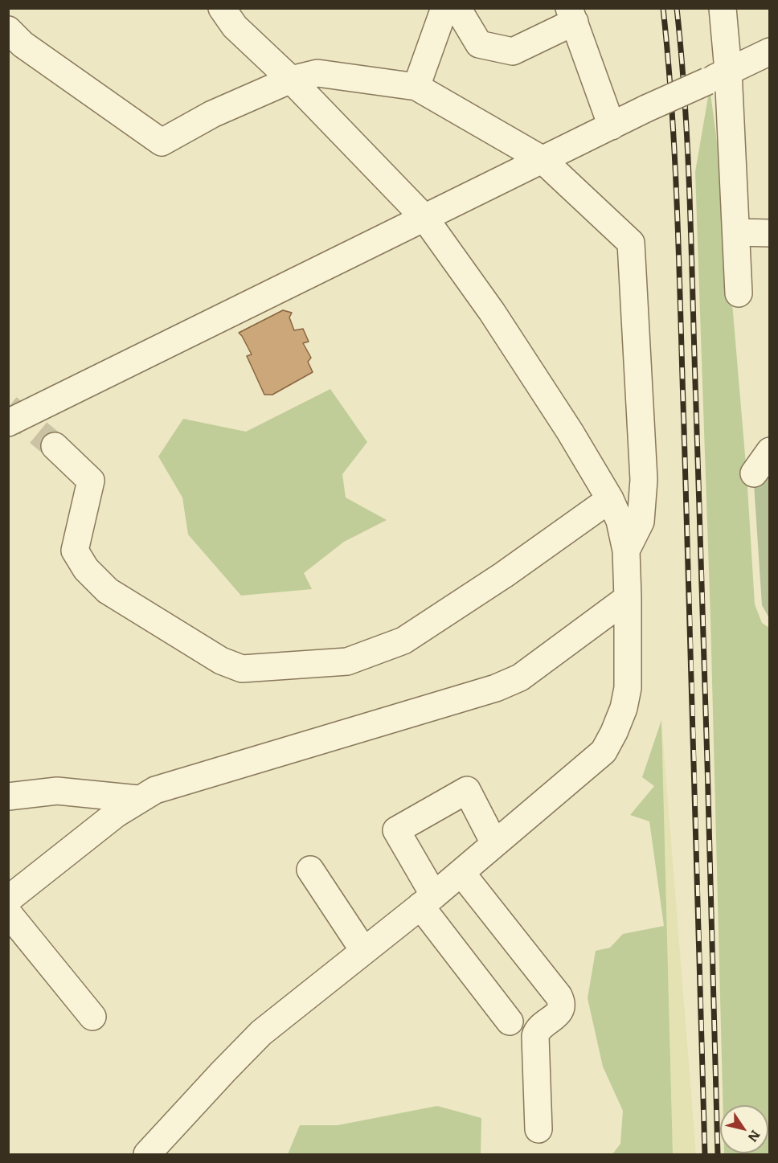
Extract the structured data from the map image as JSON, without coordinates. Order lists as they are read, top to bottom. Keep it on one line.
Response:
{"north":"bottom right"}
